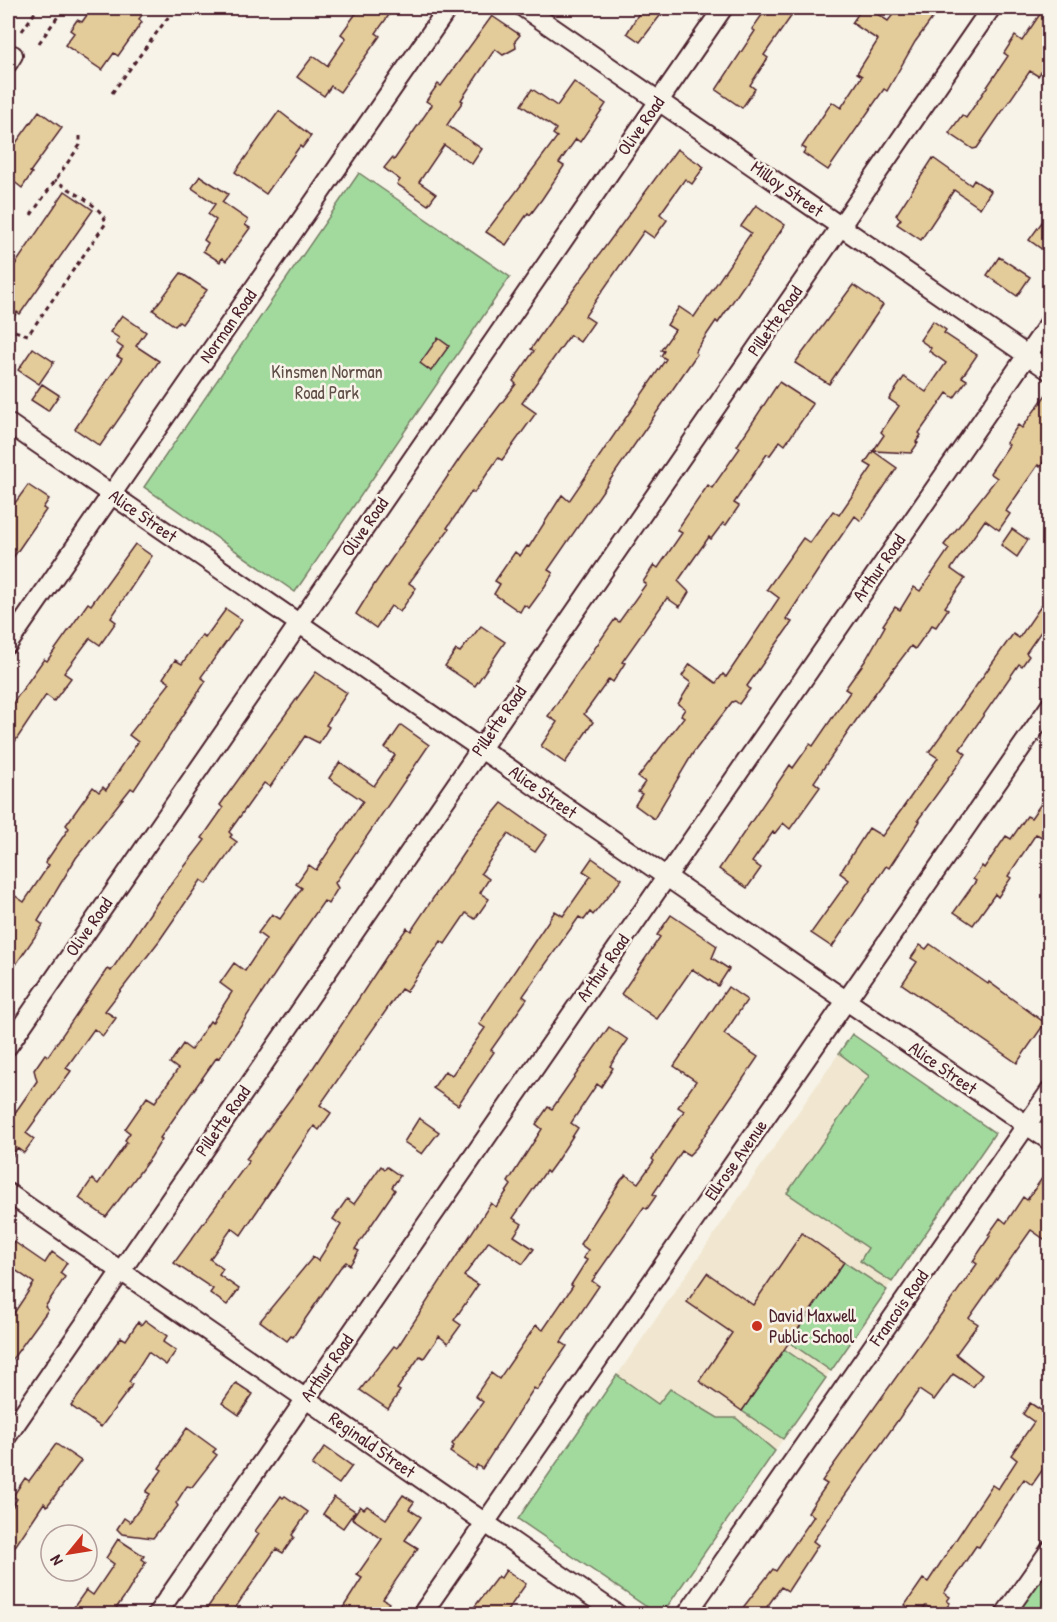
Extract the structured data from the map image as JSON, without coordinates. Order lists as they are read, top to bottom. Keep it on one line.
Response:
{"streets":{"street":["Olive Road","Milloy Street","Pillette Road","Norman Road","Alice Street","Arthur Road","Ellrose Avenue","Francois Road","Reginald Street"]},"crossings":[["Olive Road","Milloy Street"],["Olive Road","Alice Street"],["Milloy Street","Pillette Road"],["Milloy Street","Arthur Road"],["Pillette Road","Alice Street"],["Pillette Road","Reginald Street"],["Norman Road","Alice Street"],["Alice Street","Arthur Road"],["Alice Street","Ellrose Avenue"],["Alice Street","Francois Road"],["Arthur Road","Reginald Street"],["Ellrose Avenue","Reginald Street"]],"parks":["Kinsmen Norman Road Park"],"places":["David Maxwell Public School"],"north":"bottom left"}
